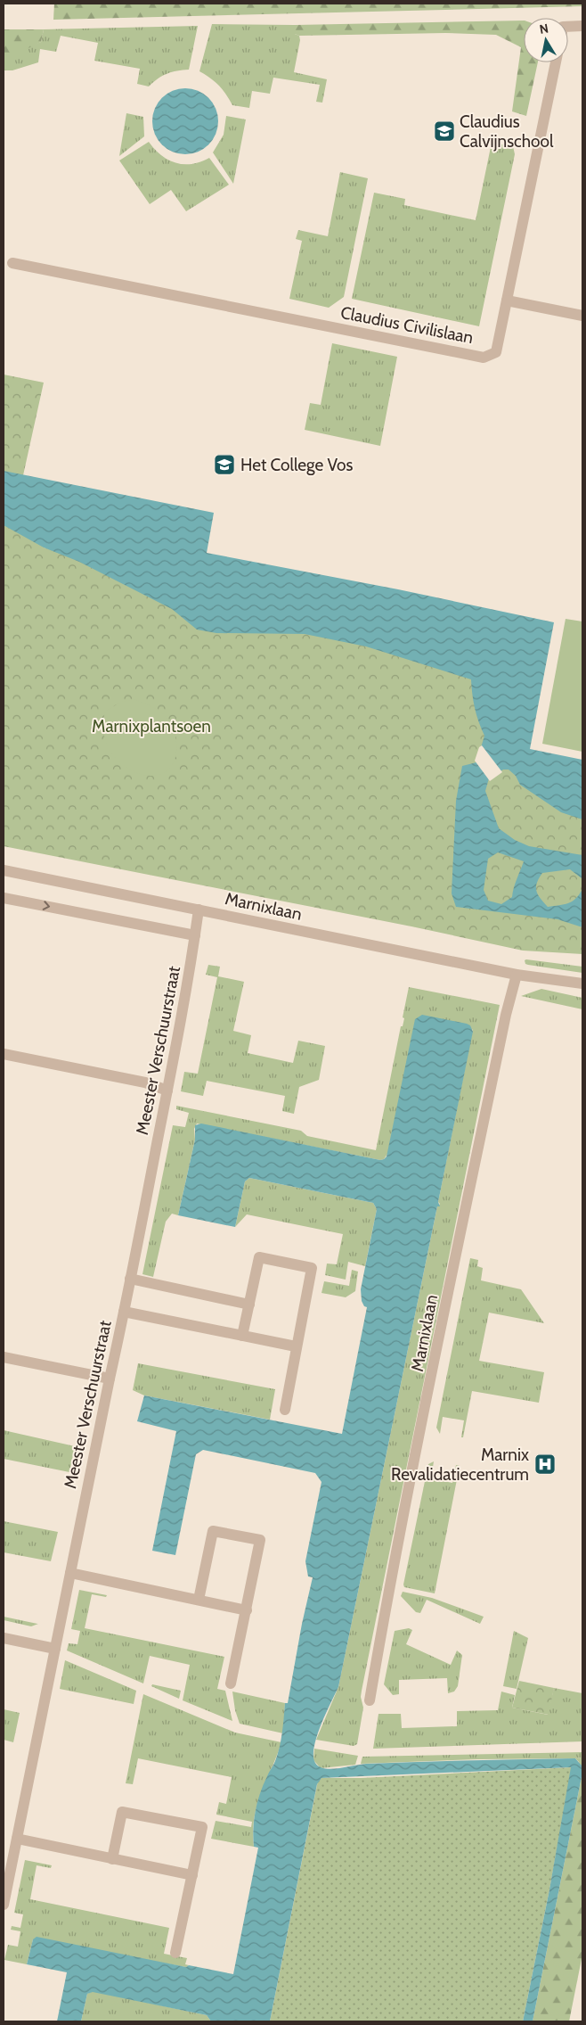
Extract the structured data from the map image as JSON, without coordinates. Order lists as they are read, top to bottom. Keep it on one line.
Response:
{"streets":{"street":["Claudius Civilislaan","Marnixlaan","Meester Verschuurstraat"]},"crossings":[["Marnixlaan","Meester Verschuurstraat"]],"parks":["Marnixplantsoen"],"places":{"school or university":["Claudius Calvijnschool","Het College Vos"],"hospital":["Marnix Revalidatiecentrum"]},"north":"top"}
